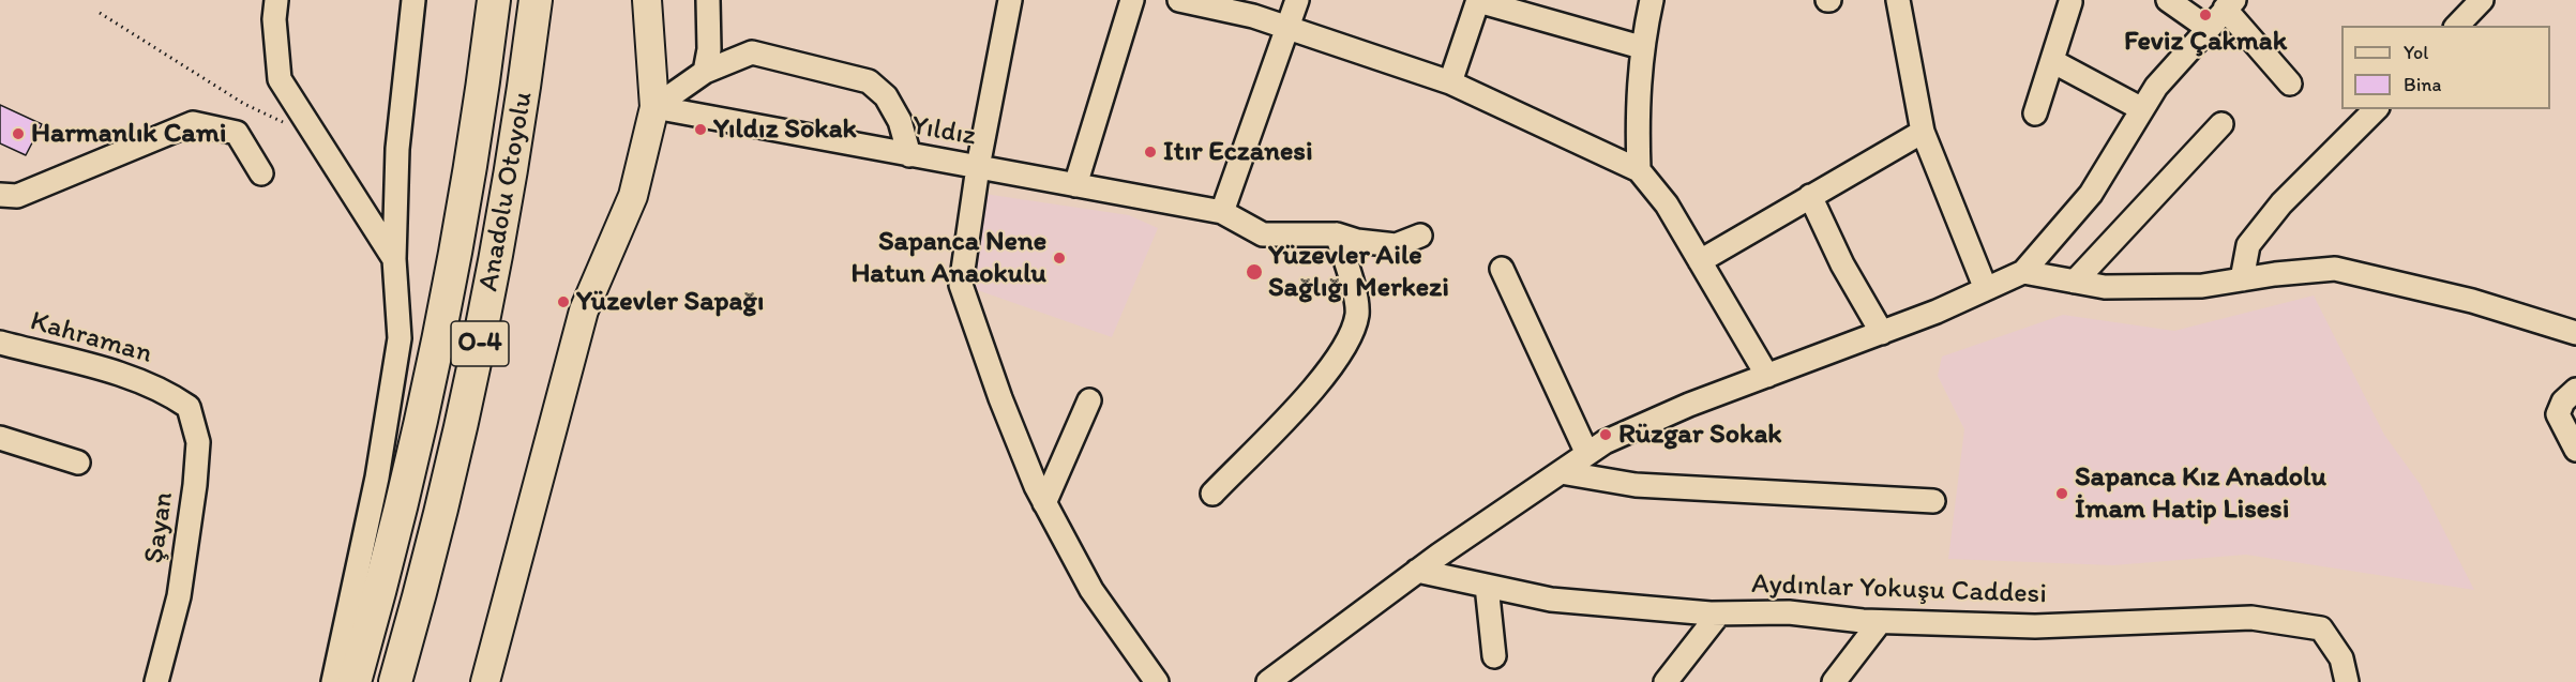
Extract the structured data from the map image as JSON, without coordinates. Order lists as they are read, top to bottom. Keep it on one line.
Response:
{"streets":{"highway":["Anadolu Otoyolu","O-4"],"street":["Yıldız","Kahraman","Şayan","Aydınlar Yokuşu Caddesi"]},"crossings":[["Kahraman","Şayan"]],"places":["Feviz Çakmak","Yıldız Sokak","Harmanlık Cami","Itır Eczanesi","Sapanca Nene Hatun Anaokulu","Yüzevler Aile Sağlığı Merkezi","Yüzevler Sapağı","Rüzgar Sokak","Sapanca Kız Anadolu İmam Hatip Lisesi"],"legend":["Yol","Bina"]}
